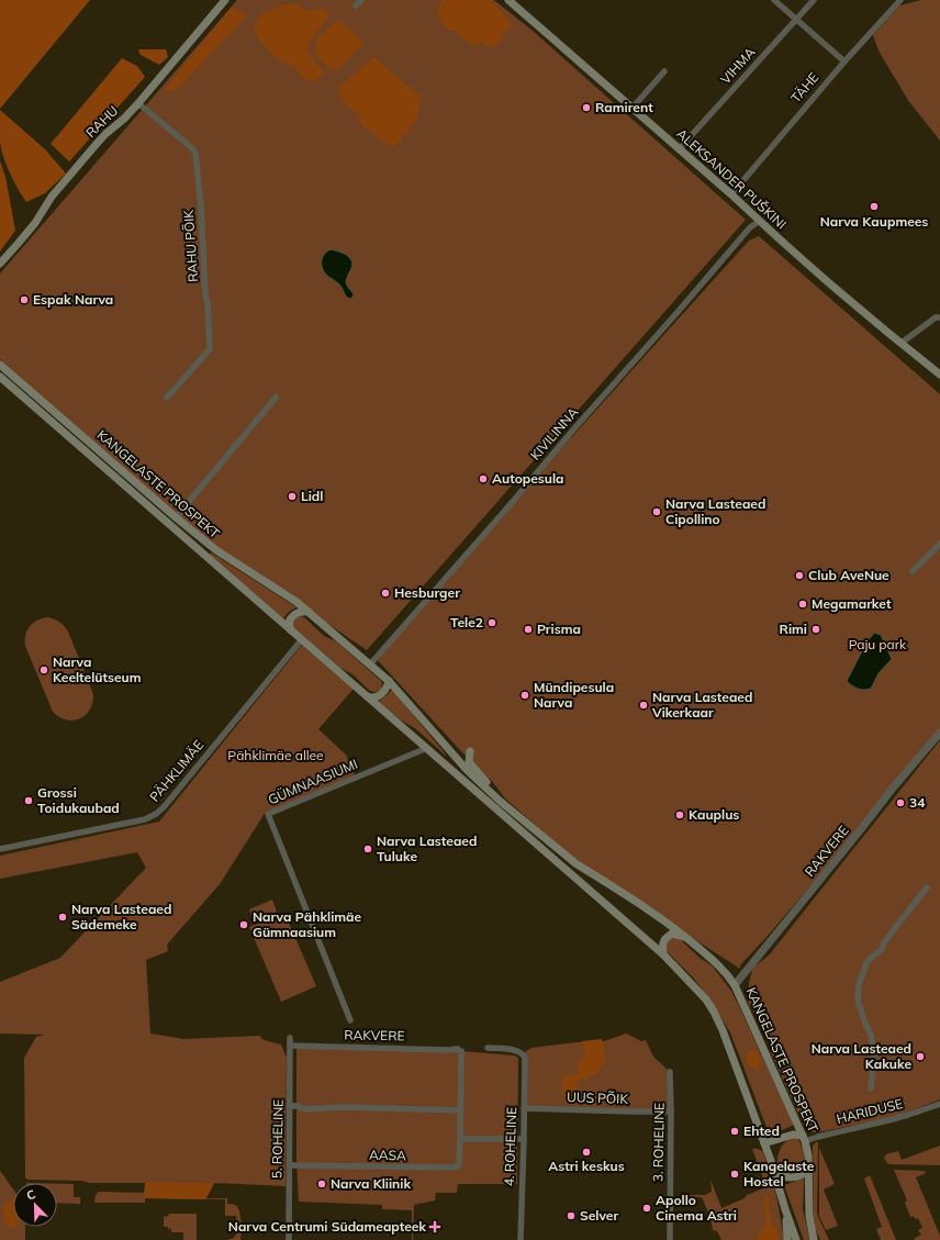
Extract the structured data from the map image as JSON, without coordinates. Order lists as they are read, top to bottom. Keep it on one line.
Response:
{"streets":{"main road":["RAHU","ALEKSANDER PUŠKINI","KANGELASTE PROSPEKT"],"street":["VIHMA","TÄHE","RAHU PÕIK","KIVILINNA","PÄHKLIMÄE","GÜMNAASIUMI","RAKVERE","UUS PÕIK","HARIDUSE","5. ROHELINE","3. ROHELINE","4. ROHELINE","AASA"]},"crossings":[["VIHMA","ALEKSANDER PUŠKINI"],["TÄHE","ALEKSANDER PUŠKINI"],["RAHU","RAHU PÕIK"],["ALEKSANDER PUŠKINI","KIVILINNA"],["KIVILINNA","KANGELASTE PROSPEKT"],["KANGELASTE PROSPEKT","PÄHKLIMÄE"],["KANGELASTE PROSPEKT","GÜMNAASIUMI"],["KANGELASTE PROSPEKT","RAKVERE"],["KANGELASTE PROSPEKT","HARIDUSE"],["RAKVERE","5. ROHELINE"],["RAKVERE","AASA"],["UUS PÕIK","3. ROHELINE"],["UUS PÕIK","4. ROHELINE"],["5. ROHELINE","AASA"]],"parks":["Paju park","Pähklimäe allee"],"places":{"other":["Ramirent","Narva Kaupmees","Espak Narva","Autopesula","Lidl","Narva Lasteaed Cipollino","Club AveNue","Hesburger","Megamarket","Tele2","Prisma","Rimi","Narva Keeltelütseum","Mündipesula Narva","Narva Lasteaed Vikerkaar","Grossi Toidukaubad","34","Kauplus","Narva Lasteaed Tuluke","Narva Lasteaed Sädemeke","Narva Pähklimäe Gümnaasium","Narva Lasteaed Kakuke","Ehted","Astri keskus","Kangelaste Hostel","Narva Kliinik","Apollo Cinema Astri","Selver"],"health":["Narva Centrumi Südameapteek"]},"north":"top left"}
